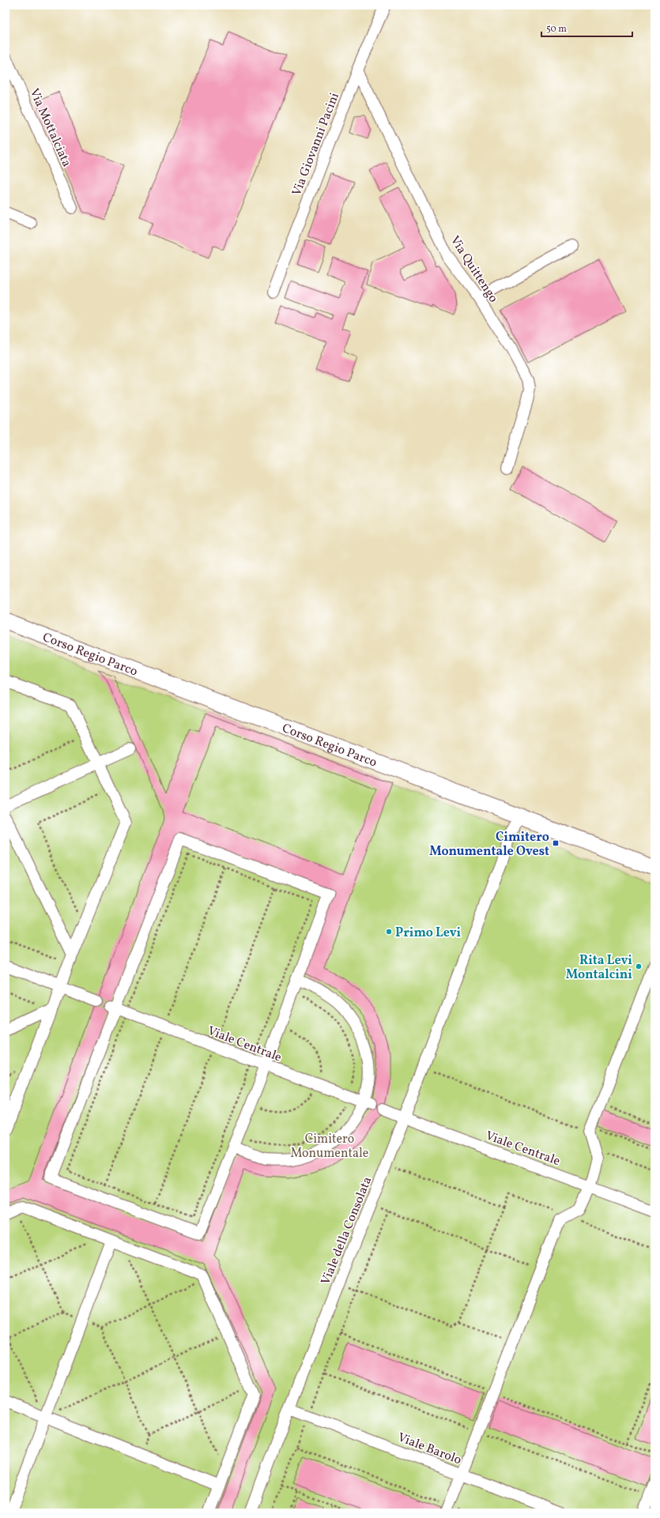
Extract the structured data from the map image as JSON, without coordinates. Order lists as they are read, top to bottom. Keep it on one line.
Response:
{"streets":{"street":["Via Mottalciata","Via Giovanni Pacini","Via Quittengo","Corso Regio Parco","Viale Centrale","Viale della Consolata","Viale Barolo"]},"crossings":[["Via Giovanni Pacini","Via Quittengo"],["Corso Regio Parco","Viale della Consolata"],["Viale Centrale","Viale della Consolata"],["Viale della Consolata","Viale Barolo"]],"parks":["Cimitero Monumentale"],"places":{"transit":["Cimitero Monumentale Ovest"],"other":["Primo Levi","Rita Levi Montalcini"]},"scale_bar":"50 m"}
